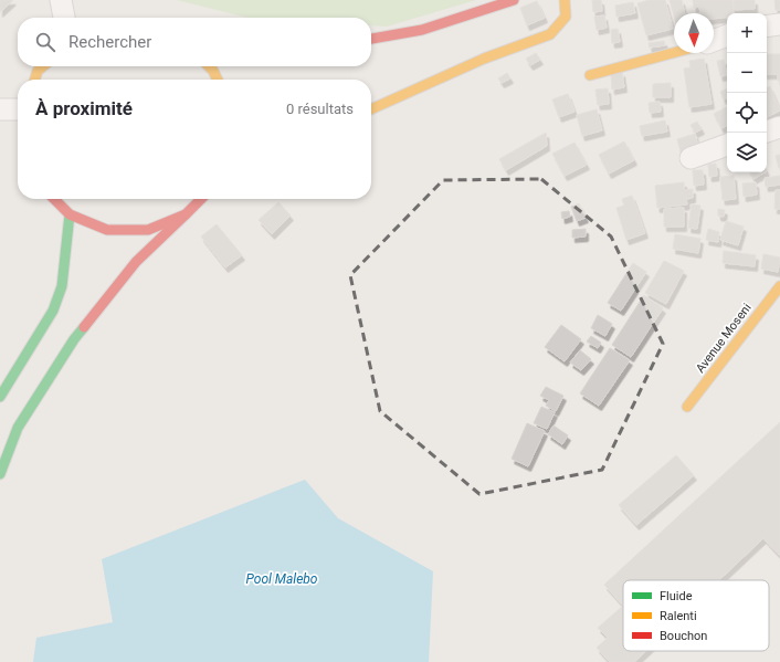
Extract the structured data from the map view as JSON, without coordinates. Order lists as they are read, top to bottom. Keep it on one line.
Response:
{"streets":{"street":["Avenue Moseni"]},"water":["Pool Malebo"],"legend":["Fluide","Ralenti","Bouchon"],"north":"bottom","page":{"map_buttons":["+","−"],"search":"Rechercher","heading":["À proximité","0 résultats"]}}
